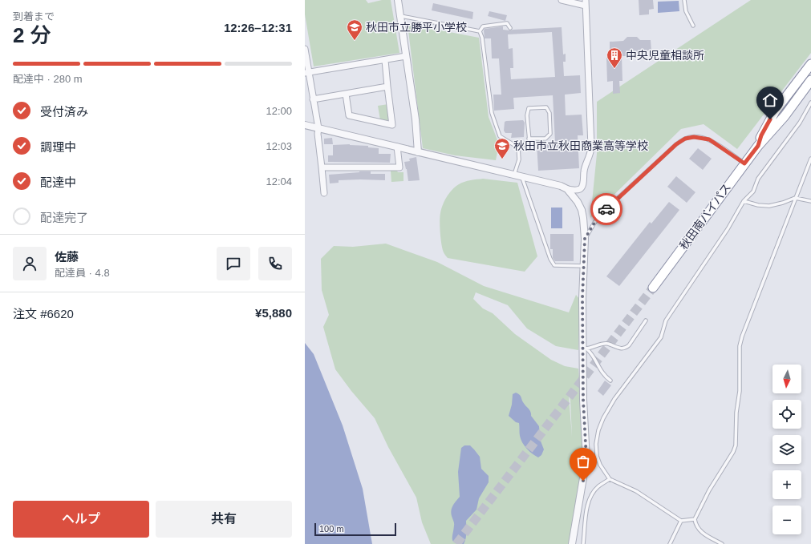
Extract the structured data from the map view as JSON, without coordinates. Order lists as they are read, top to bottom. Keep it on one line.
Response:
{"streets":{"highway":["秋田南バイパス"]},"places":{"school or university":["秋田市立勝平小学校","秋田市立秋田商業高等学校"],"building":["中央児童相談所"]},"scale_bar":"100 m","north":"bottom","page":{"heading":["2 分","到着まで","12:26–12:31"],"panel":["佐藤","配達員 · 4.8","注文 #6620","¥5,880"],"bar":"配達中 · 280 m","list":[["受付済み","12:00"],["調理中","12:03"],["配達中","12:04"],"配達完了"],"map_buttons":["+","−"],"buttons":["ヘルプ","共有"],"scale":"100 m"}}
